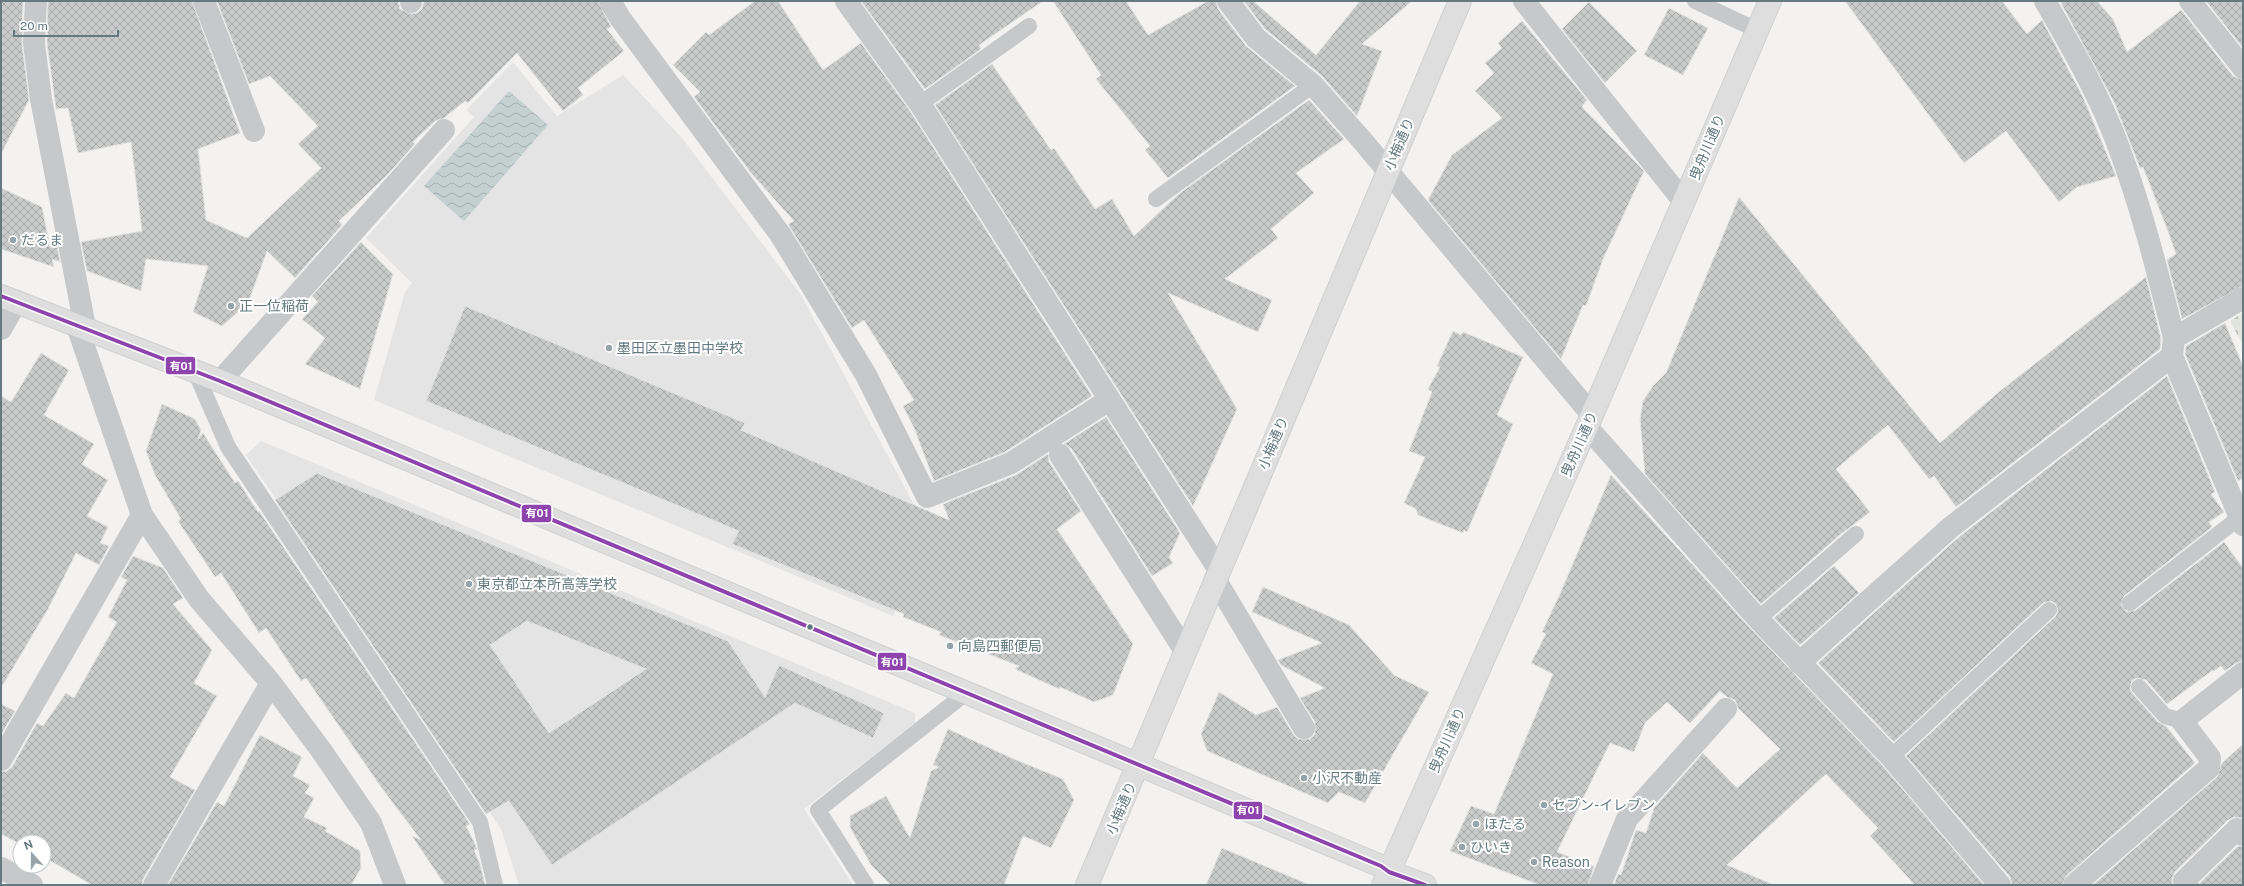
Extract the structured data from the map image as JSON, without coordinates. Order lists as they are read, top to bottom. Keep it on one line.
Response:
{"streets":{"street":["小梅通り","曳舟川通り"]},"places":["だるま","正一位稲荷","墨田区立墨田中学校","東京都立本所高等学校","向島四郵便局","小沢不動産","セブン-イレブン","ほたる","ひいき","Reason"],"lines":["transit line 有01"],"scale_bar":"20 m","north":"top"}
